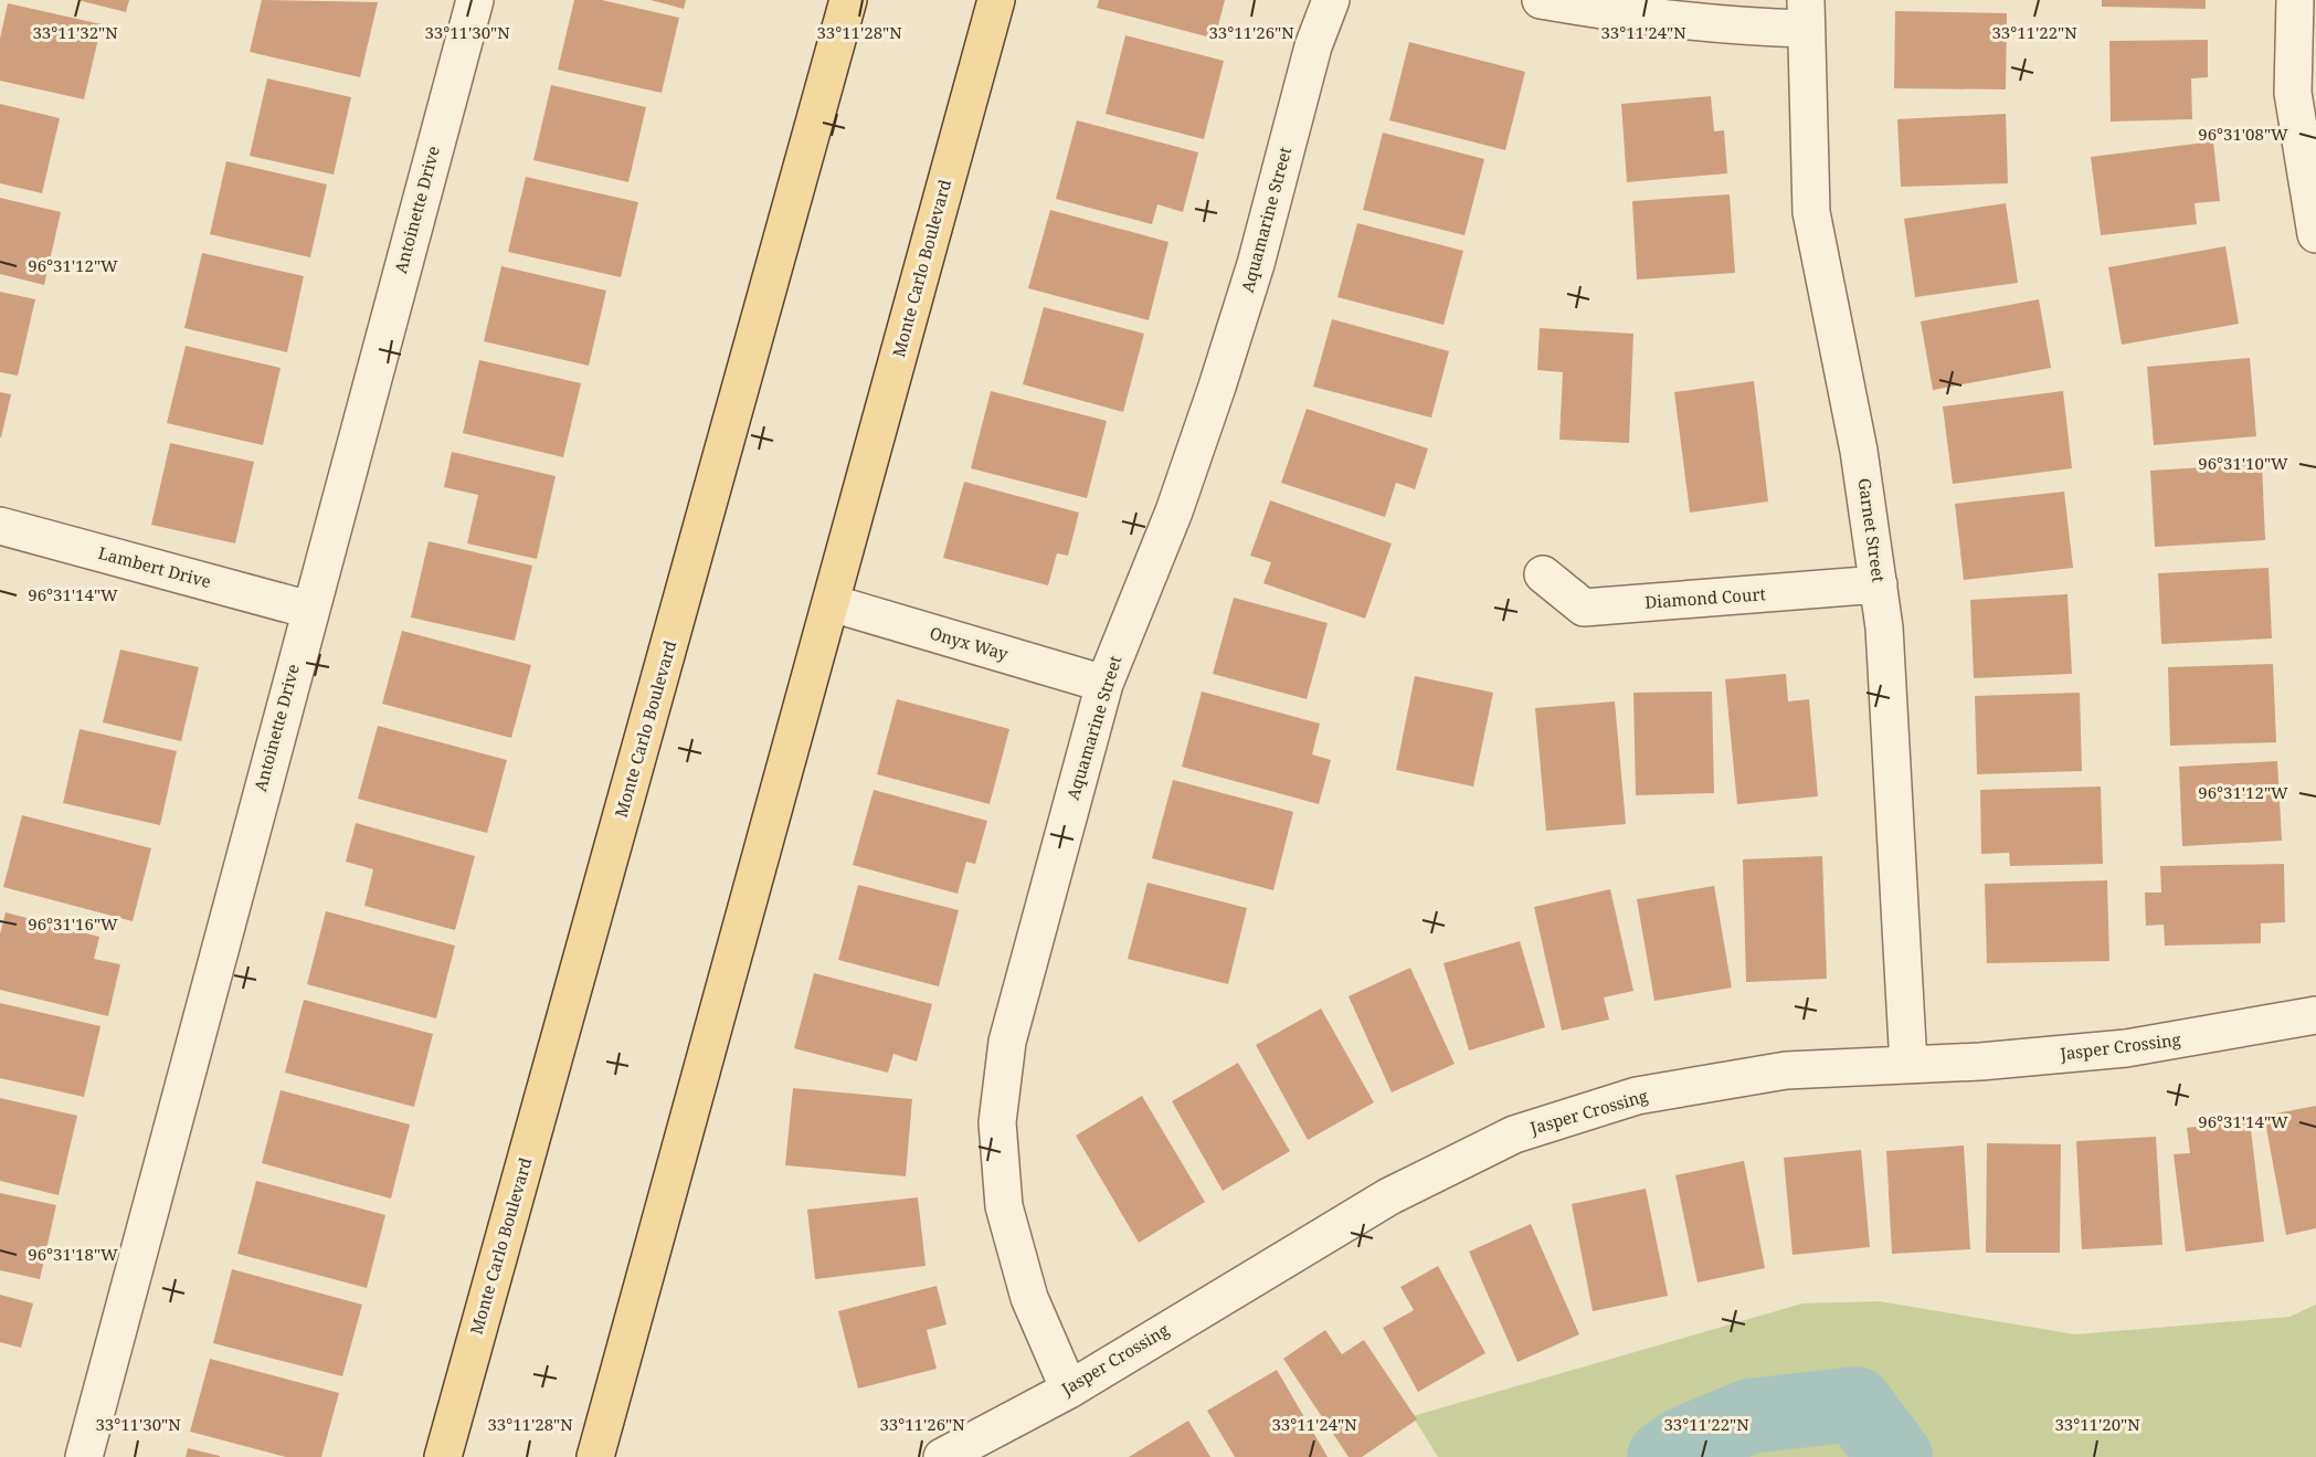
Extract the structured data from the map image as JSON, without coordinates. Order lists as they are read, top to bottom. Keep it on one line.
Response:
{"streets":{"main road":["Monte Carlo Boulevard"],"street":["Antoinette Drive","Aquamarine Street","Garnet Street","Lambert Drive","Diamond Court","Onyx Way","Jasper Crossing"]},"crossings":[["Antoinette Drive","Lambert Drive"],["Aquamarine Street","Onyx Way"],["Aquamarine Street","Jasper Crossing"],["Monte Carlo Boulevard","Onyx Way"],["Garnet Street","Diamond Court"],["Garnet Street","Jasper Crossing"]],"coordinates":["33°11'32\"N","33°11'30\"N","33°11'28\"N","33°11'26\"N","33°11'24\"N","33°11'22\"N","96°31'08\"W","96°31'12\"W","96°31'10\"W","96°31'14\"W","96°31'16\"W","96°31'18\"W","33°11'20\"N"]}
